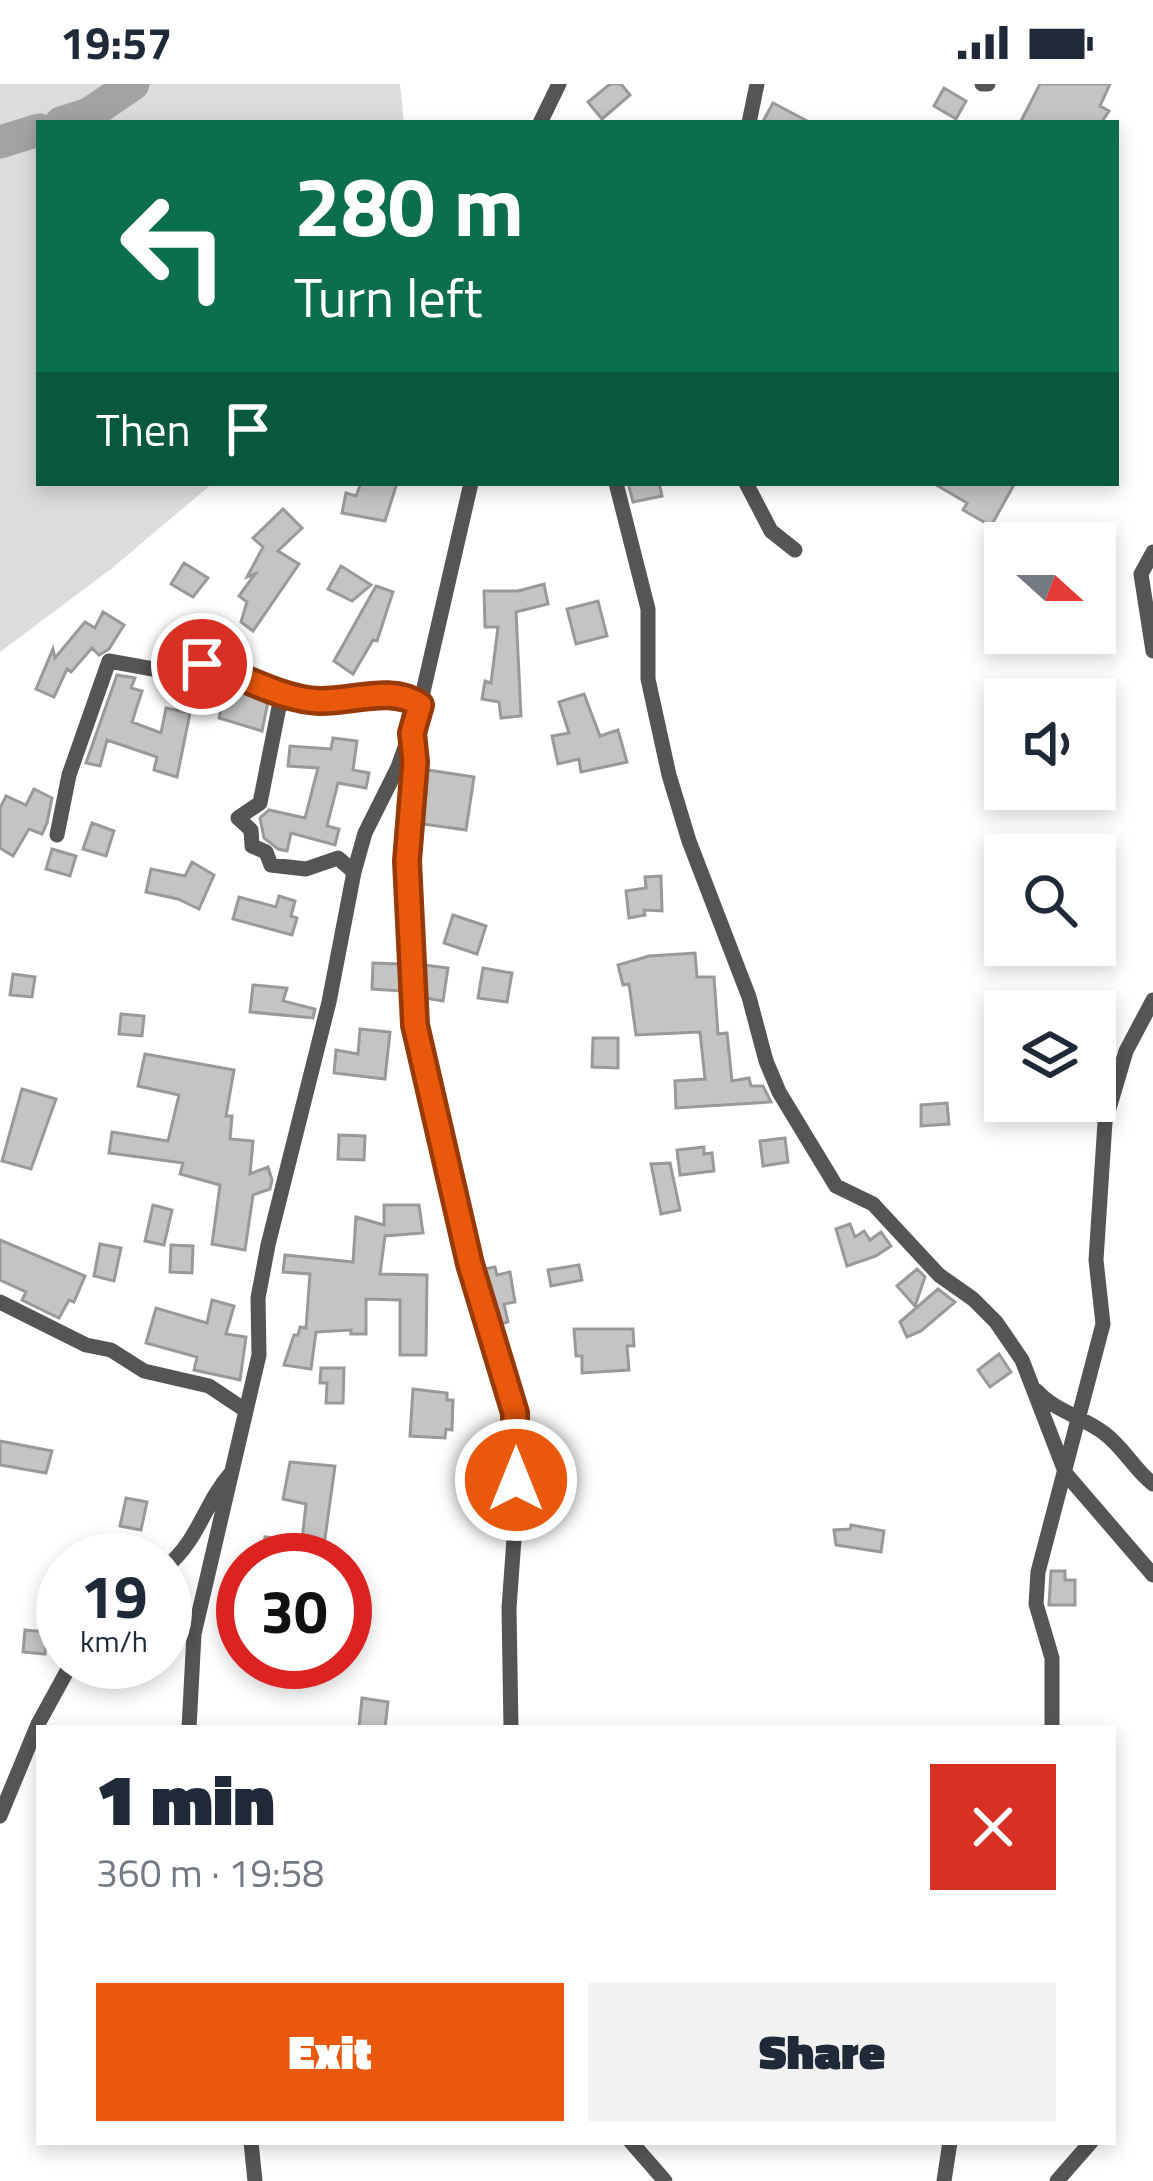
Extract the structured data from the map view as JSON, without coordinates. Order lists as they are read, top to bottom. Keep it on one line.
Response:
{"north":"right","page":{"status":"19:57","turn":["280 m","Turn left"],"then":"Then","speed":"19 km/h","limit":"30","heading":["1 min","360 m · 19:58"],"buttons":["Exit","Share"]}}
